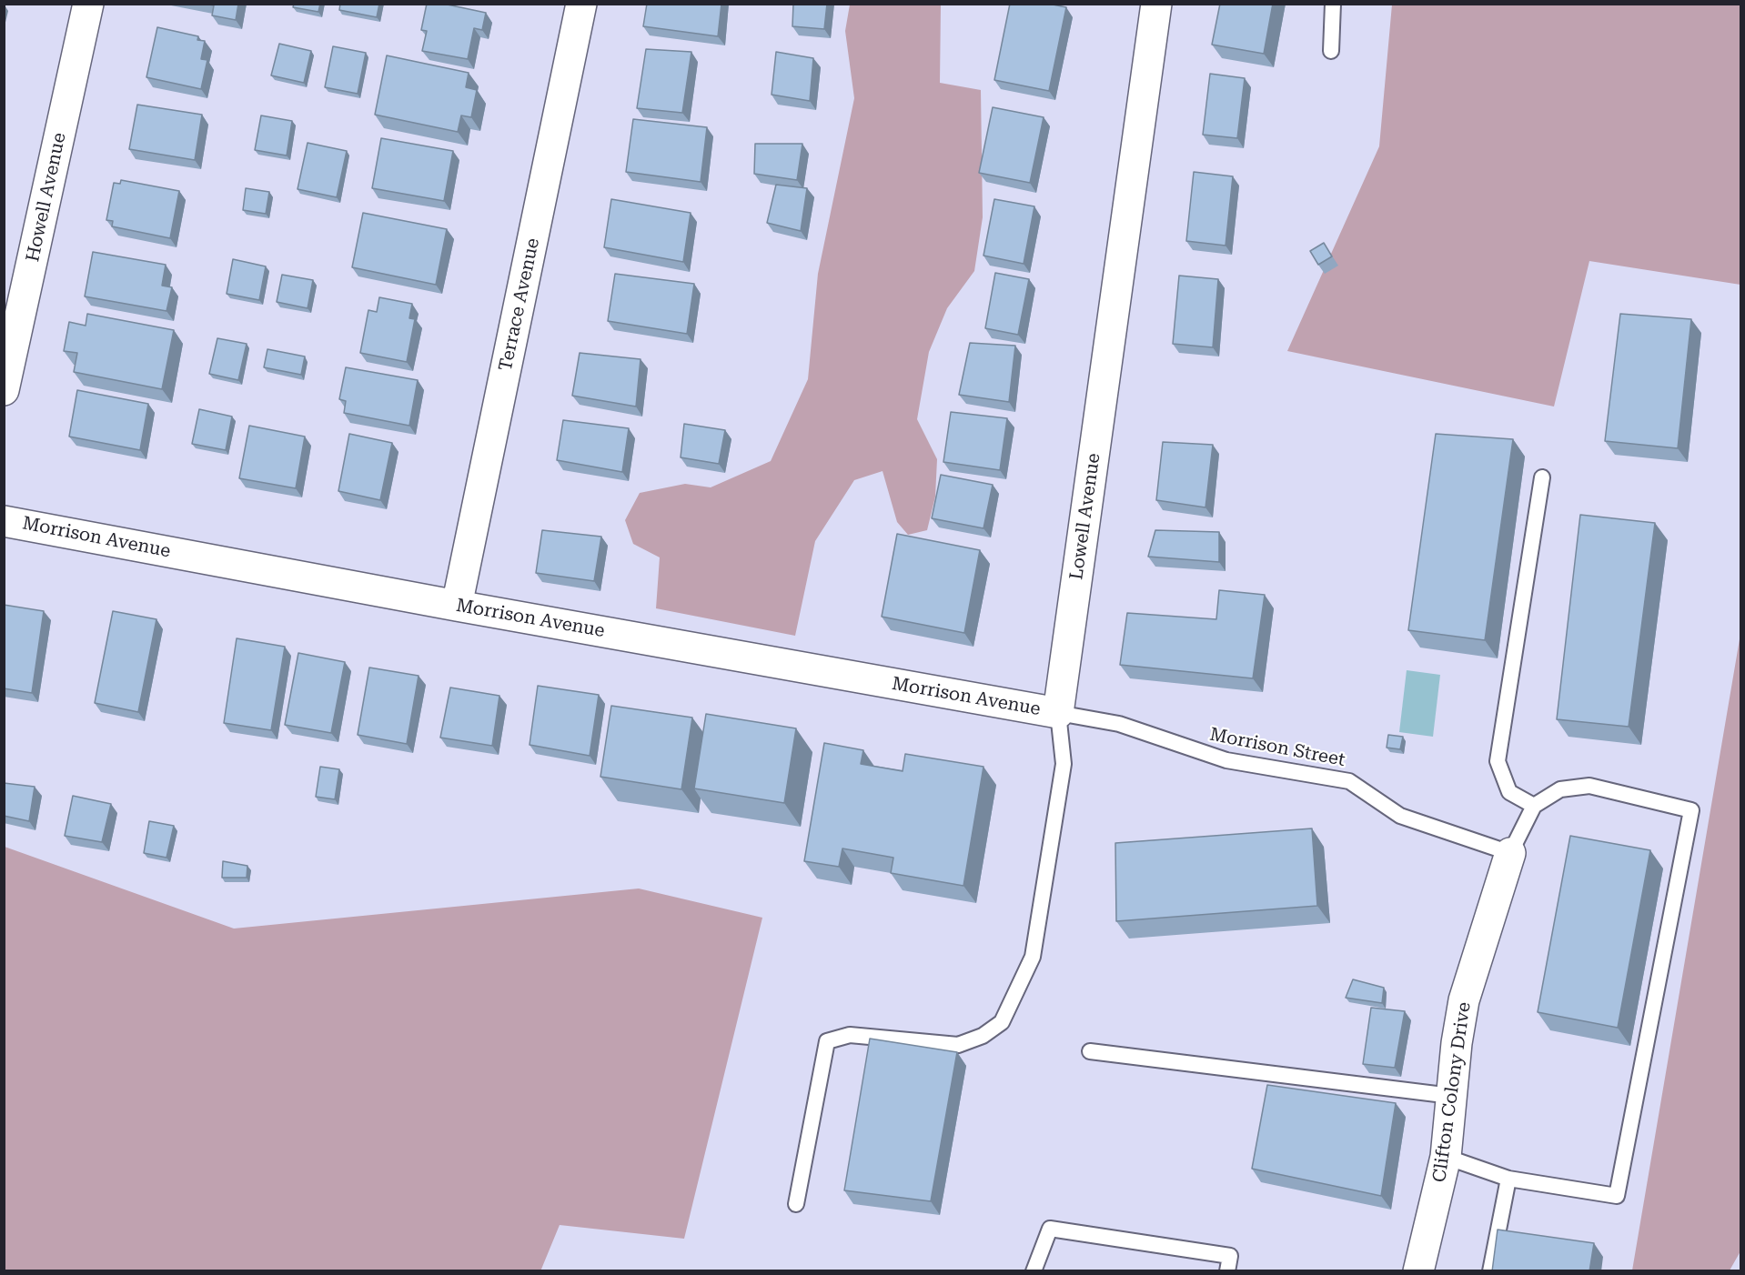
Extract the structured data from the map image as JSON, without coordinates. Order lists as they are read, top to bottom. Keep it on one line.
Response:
{"streets":{"street":["Howell Avenue","Terrace Avenue","Lowell Avenue","Morrison Avenue","Clifton Colony Drive"],"lane":["Morrison Street"]},"crossings":[["Terrace Avenue","Morrison Avenue"],["Lowell Avenue","Morrison Avenue"],["Lowell Avenue","Morrison Street"],["Morrison Avenue","Morrison Street"],["Morrison Street","Clifton Colony Drive"]]}
